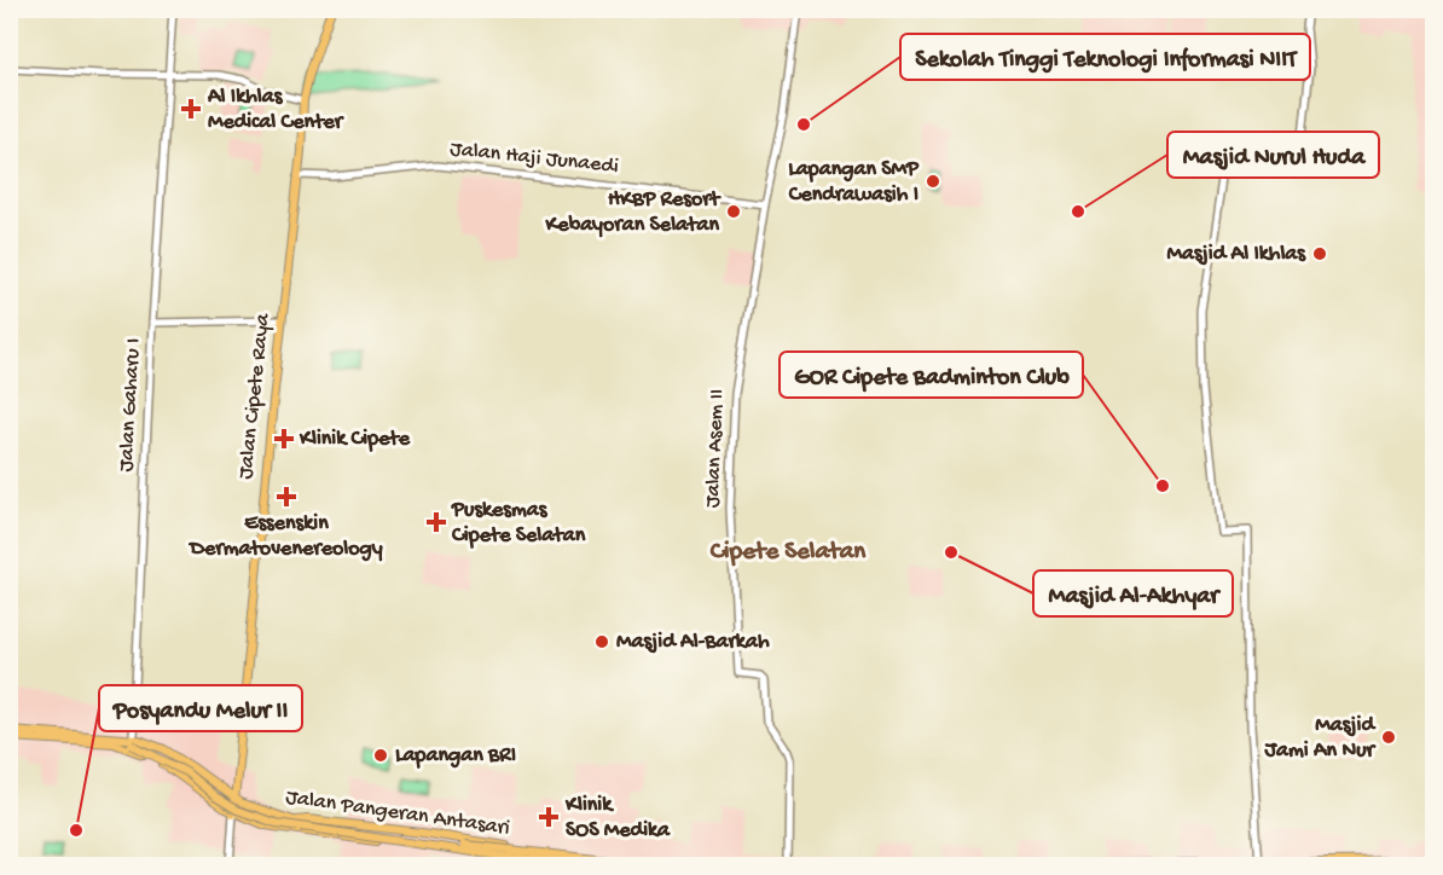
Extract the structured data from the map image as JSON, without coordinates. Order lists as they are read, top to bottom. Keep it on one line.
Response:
{"streets":{"main road":["Jalan Cipete Raya","Jalan Pangeran Antasari"],"street":["Jalan Haji Junaedi","Jalan Gaharu I","Jalan Asem II"]},"crossings":[["Jalan Haji Junaedi","Jalan Cipete Raya"],["Jalan Haji Junaedi","Jalan Asem II"],["Jalan Cipete Raya","Jalan Pangeran Antasari"],["Jalan Gaharu I","Jalan Pangeran Antasari"]],"districts":["Cipete Selatan"],"places":{"health":["Al Ikhlas Medical Center","Klinik Cipete","Essenskin Dermatovenereology","Puskesmas Cipete Selatan","Klinik SOS Medika"],"other":["Sekolah Tinggi Teknologi Informasi NIIT","Lapangan SMP Cendrawasih I","HKBP Resort Kebayoran Selatan","Masjid Nurul Huda","Masjid Al Ikhlas","GOR Cipete Badminton Club","Masjid Al-Akhyar","Masjid Al-Barkah","Masjid Jami An Nur","Lapangan BRI","Posyandu Melur II"]}}
